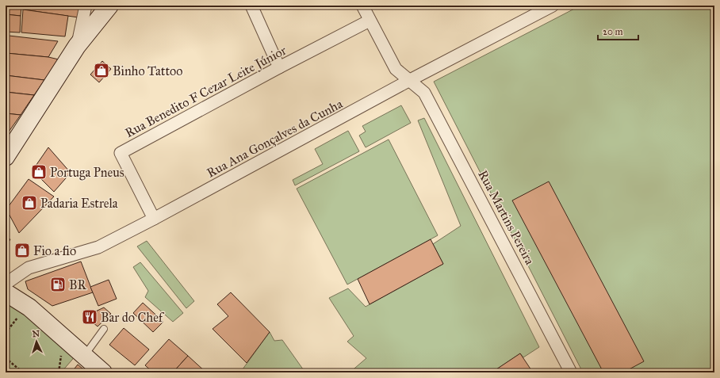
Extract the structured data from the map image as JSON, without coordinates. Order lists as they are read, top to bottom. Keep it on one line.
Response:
{"streets":{"street":["Rua Benedito F Cezar Leite Júnior","Rua Ana Gonçalves da Cunha","Rua Martins Pereira"]},"crossings":[["Rua Benedito F Cezar Leite Júnior","Rua Ana Gonçalves da Cunha"],["Rua Benedito F Cezar Leite Júnior","Rua Martins Pereira"],["Rua Ana Gonçalves da Cunha","Rua Martins Pereira"]],"places":{"shop":["Binho Tattoo","Portuga Pneus","Padaria Estrela","Fio a fio"],"fuel station":["BR"],"restaurant":["Bar do Chef"]},"scale_bar":"20 m","north":"top"}
